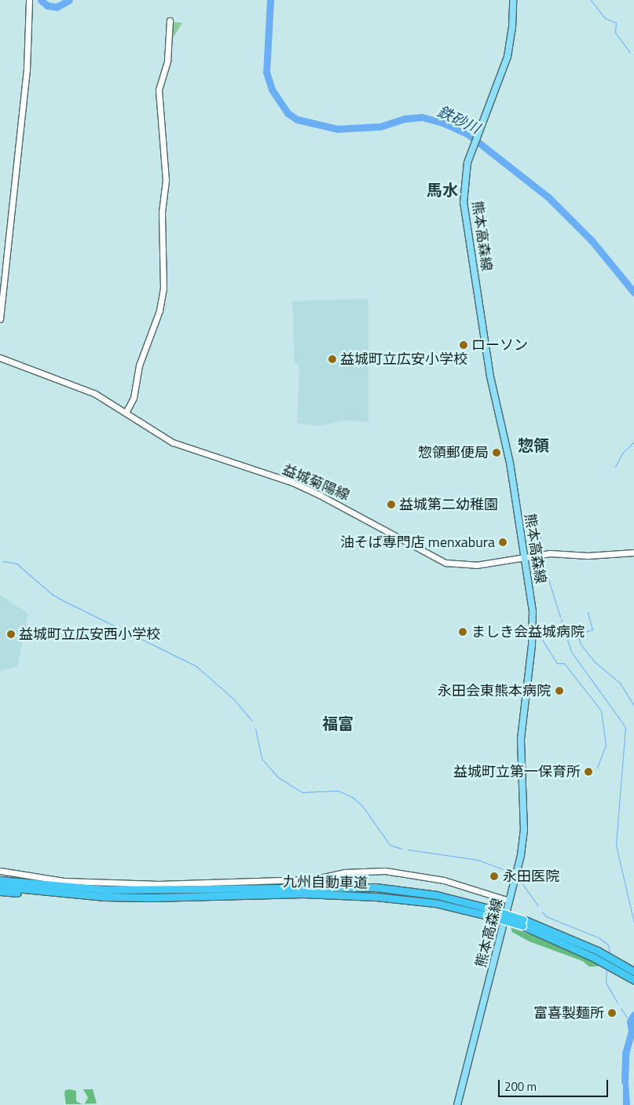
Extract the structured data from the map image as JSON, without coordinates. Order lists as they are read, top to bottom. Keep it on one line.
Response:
{"streets":{"highway":["九州自動車道"],"main road":["熊本高森線"],"street":["益城菊陽線"]},"crossings":[["熊本高森線","益城菊陽線"]],"districts":["馬水","惣領","福富"],"water":["鉄砂川"],"places":["ローソン","益城町立広安小学校","惣領郵便局","益城第二幼稚園","油そば専門店 menxabura","ましき会益城病院","益城町立広安西小学校","永田会東熊本病院","益城町立第一保育所","永田医院","富喜製麺所"],"scale_bar":"200 m"}
